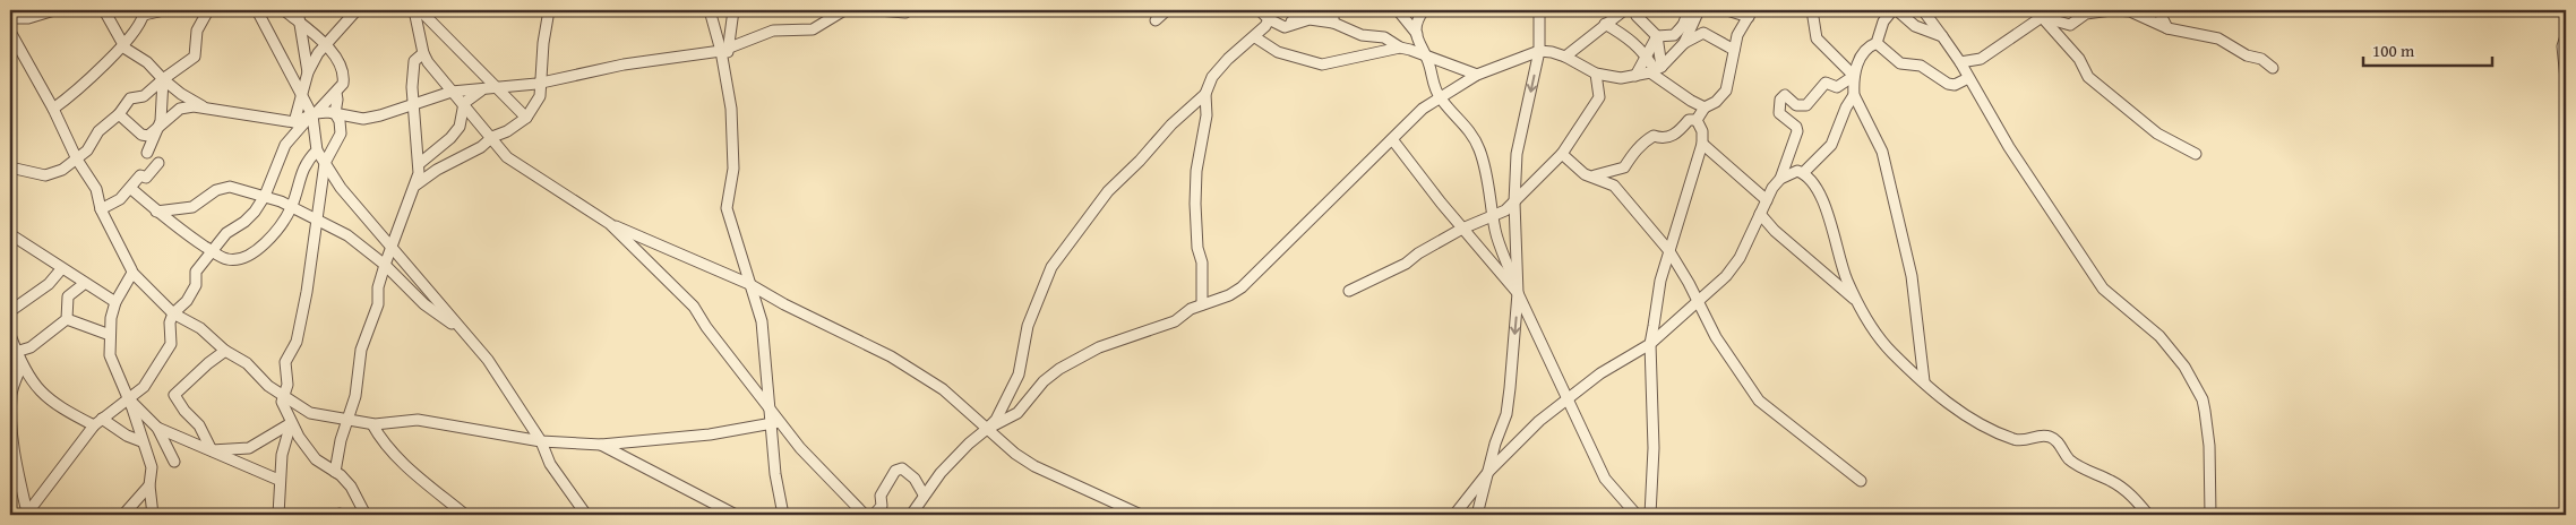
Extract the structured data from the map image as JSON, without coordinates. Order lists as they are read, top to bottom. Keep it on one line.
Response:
{"scale_bar":"100 m"}
